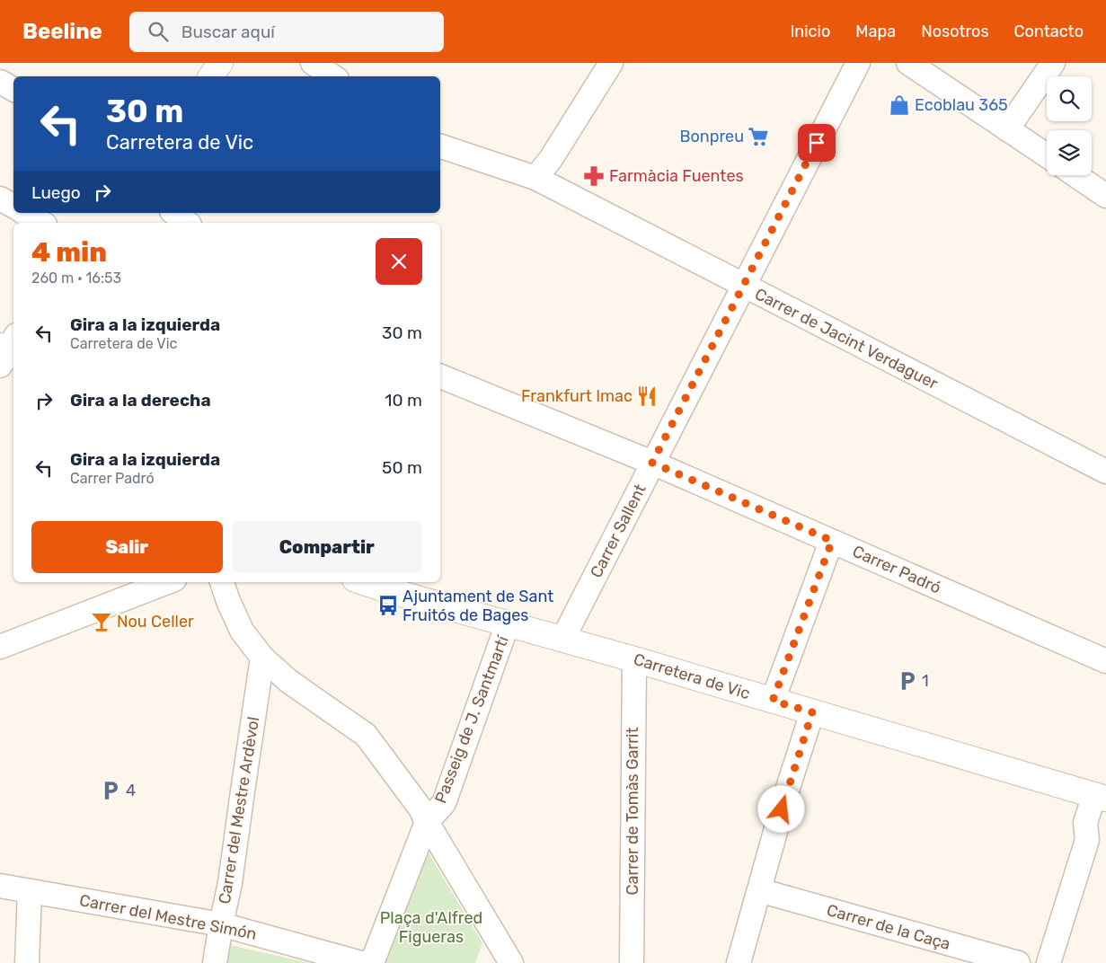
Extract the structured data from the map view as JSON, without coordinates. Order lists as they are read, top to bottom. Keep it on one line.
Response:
{"streets":{"main road":["Carretera de Vic"],"street":["Carrer de Jacint Verdaguer","Carrer Sallent","Carrer Padró","Passeig de J. Santmartí","Carrer del Mestre Ardèvol","Carrer de Tomàs Garrit","Carrer del Mestre Simón","Carrer de la Caça"]},"crossings":[["Carrer de Jacint Verdaguer","Carrer Sallent"],["Carrer Sallent","Carrer Padró"],["Carrer Sallent","Carretera de Vic"],["Carretera de Vic","Passeig de J. Santmartí"],["Carretera de Vic","Carrer de Tomàs Garrit"],["Carrer del Mestre Ardèvol","Carrer del Mestre Simón"]],"parks":["Plaça d'Alfred Figueras"],"places":{"shop":["Ecoblau 365"],"supermarket":["Bonpreu"],"pharmacy":["Farmàcia Fuentes"],"restaurant":["Frankfurt Imac"],"bus stop":["Ajuntament de Sant Fruitós de Bages"],"bar":["Nou Celler"],"parking":["1","4"]},"page":{"header":"Beeline","search":"Buscar aquí","nav":["Inicio","Mapa","Nosotros","Contacto"],"turn":["30 m","Carretera de Vic"],"then":"Luego","heading":["4 min","260 m · 16:53"],"list":[{"name":"Gira a la izquierda","note":"Carretera de Vic","value":"30 m"},{"name":"Gira a la derecha","value":"10 m"},{"name":"Gira a la izquierda","note":"Carrer Padró","value":"50 m"}],"buttons":["Salir","Compartir"]}}
